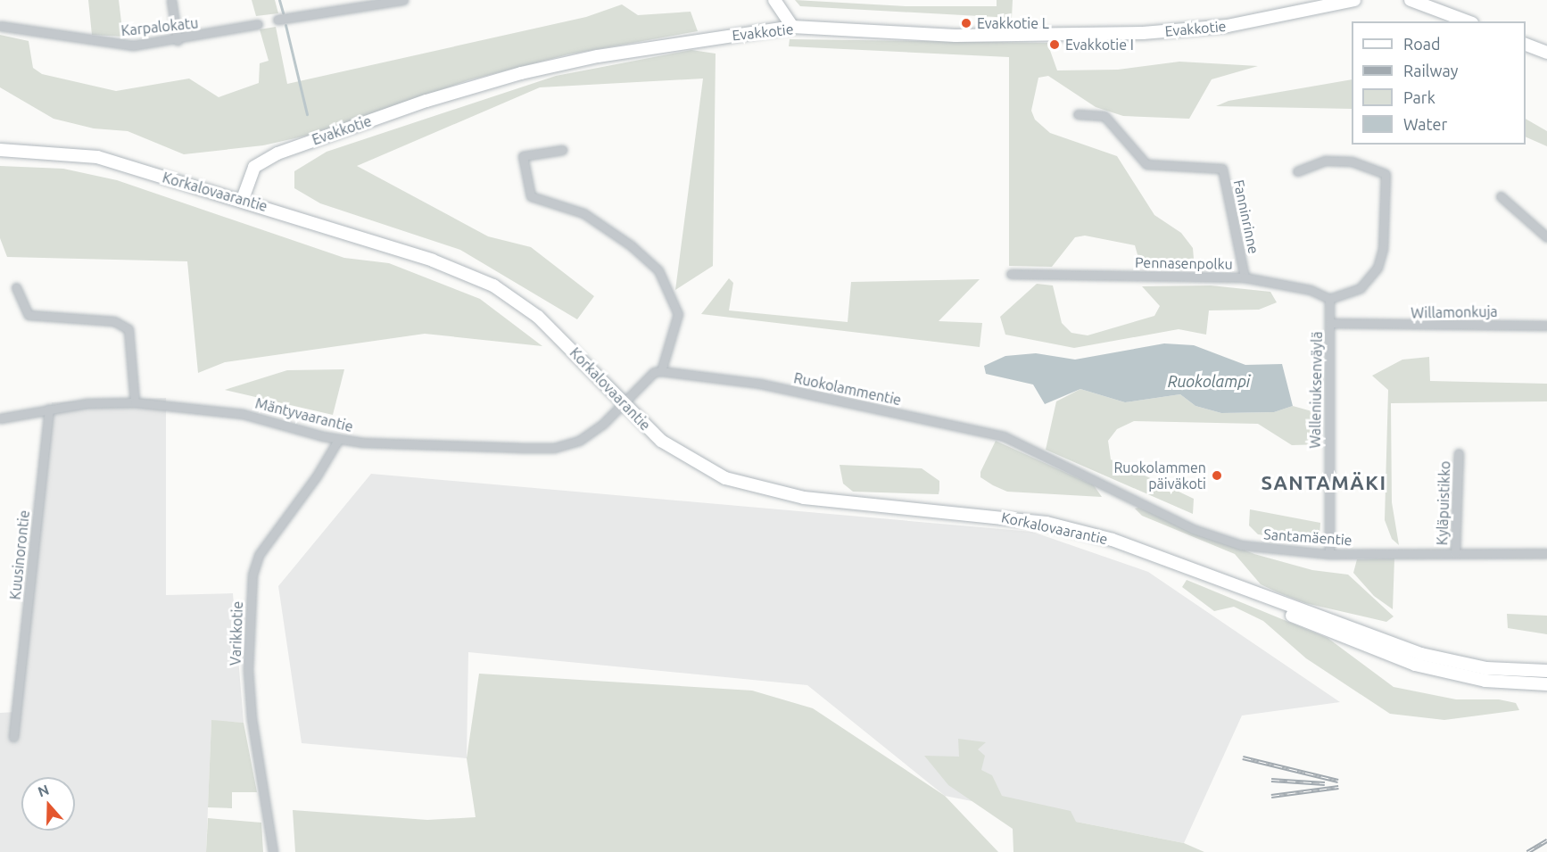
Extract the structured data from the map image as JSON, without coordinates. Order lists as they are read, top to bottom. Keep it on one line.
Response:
{"streets":{"street":["Karpalokatu","Evakkotie","Korkalovaarantie","Fanninrinne","Pennasenpolku","Willamonkuja","Ruokolammentie","Walleniuksenväylä","Mäntyvaarantie","Kyläpuistikko","Santamäentie","Kuusinorontie","Varikkotie"]},"crossings":[["Evakkotie","Korkalovaarantie"],["Korkalovaarantie","Mäntyvaarantie"],["Fanninrinne","Pennasenpolku"],["Willamonkuja","Walleniuksenväylä"],["Ruokolammentie","Mäntyvaarantie"],["Ruokolammentie","Santamäentie"],["Walleniuksenväylä","Santamäentie"],["Mäntyvaarantie","Kuusinorontie"],["Mäntyvaarantie","Varikkotie"],["Kyläpuistikko","Santamäentie"]],"districts":["SANTAMÄKI"],"water":["Ruokolampi"],"places":["Evakkotie L","Evakkotie I","Ruokolammen päiväkoti"],"legend":["Road","Railway","Park","Water"],"north":"top"}
